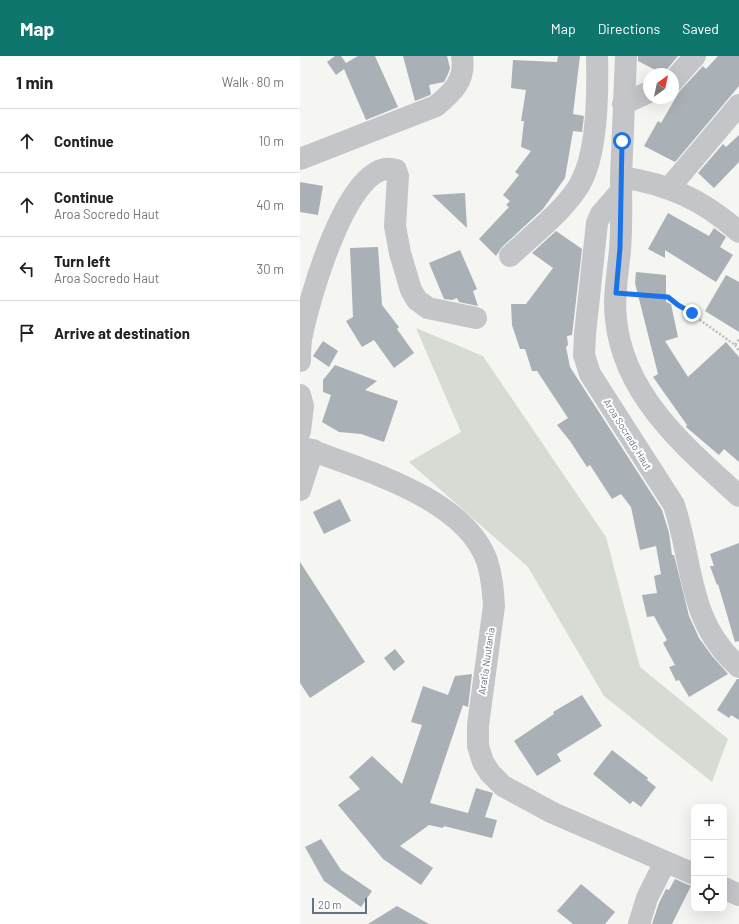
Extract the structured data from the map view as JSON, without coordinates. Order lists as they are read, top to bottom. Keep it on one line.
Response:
{"streets":{"street":["Aroa Socredo Haut","Aratia Nuutania"]},"scale_bar":"20 m","north":"top right","page":{"header":"Map","nav":["Map","Directions","Saved"],"heading":["1 min","Walk · 80 m"],"list":[["Continue","10 m"],["Continue","Aroa Socredo Haut","40 m"],["Turn left","Aroa Socredo Haut","30 m"],"Arrive at destination"],"map_buttons":["+","−"],"scale":"20 m"}}
